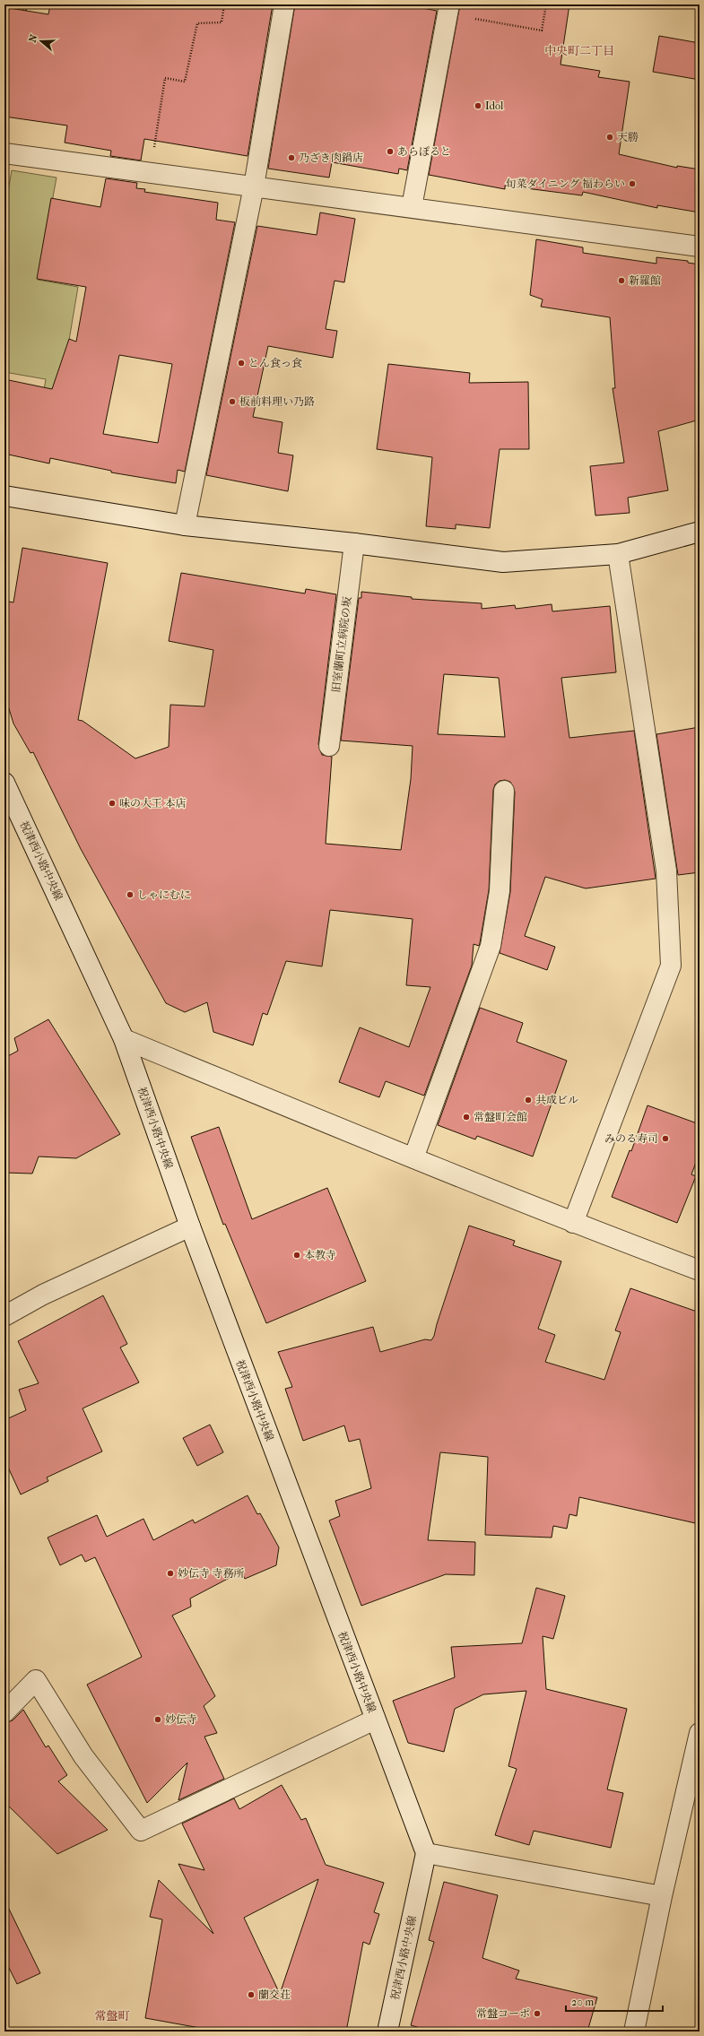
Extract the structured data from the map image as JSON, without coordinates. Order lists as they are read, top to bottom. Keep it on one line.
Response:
{"streets":{"street":["旧室蘭町立病院の坂","祝津西小路中央線"]},"districts":["中央町二丁目","常盤町"],"places":["Idol","天勝","あらぽると","乃ざき肉鍋店","旬菜ダイニング 福わらい","新羅館","とん食っ食","板前料理い乃路","味の大王 本店","しゃにむに","共成ビル","常盤町会館","みのる寿司","本教寺","妙伝寺 寺務所","妙伝寺","蘭交荘","常盤コーポ"],"scale_bar":"20 m","north":"left"}
